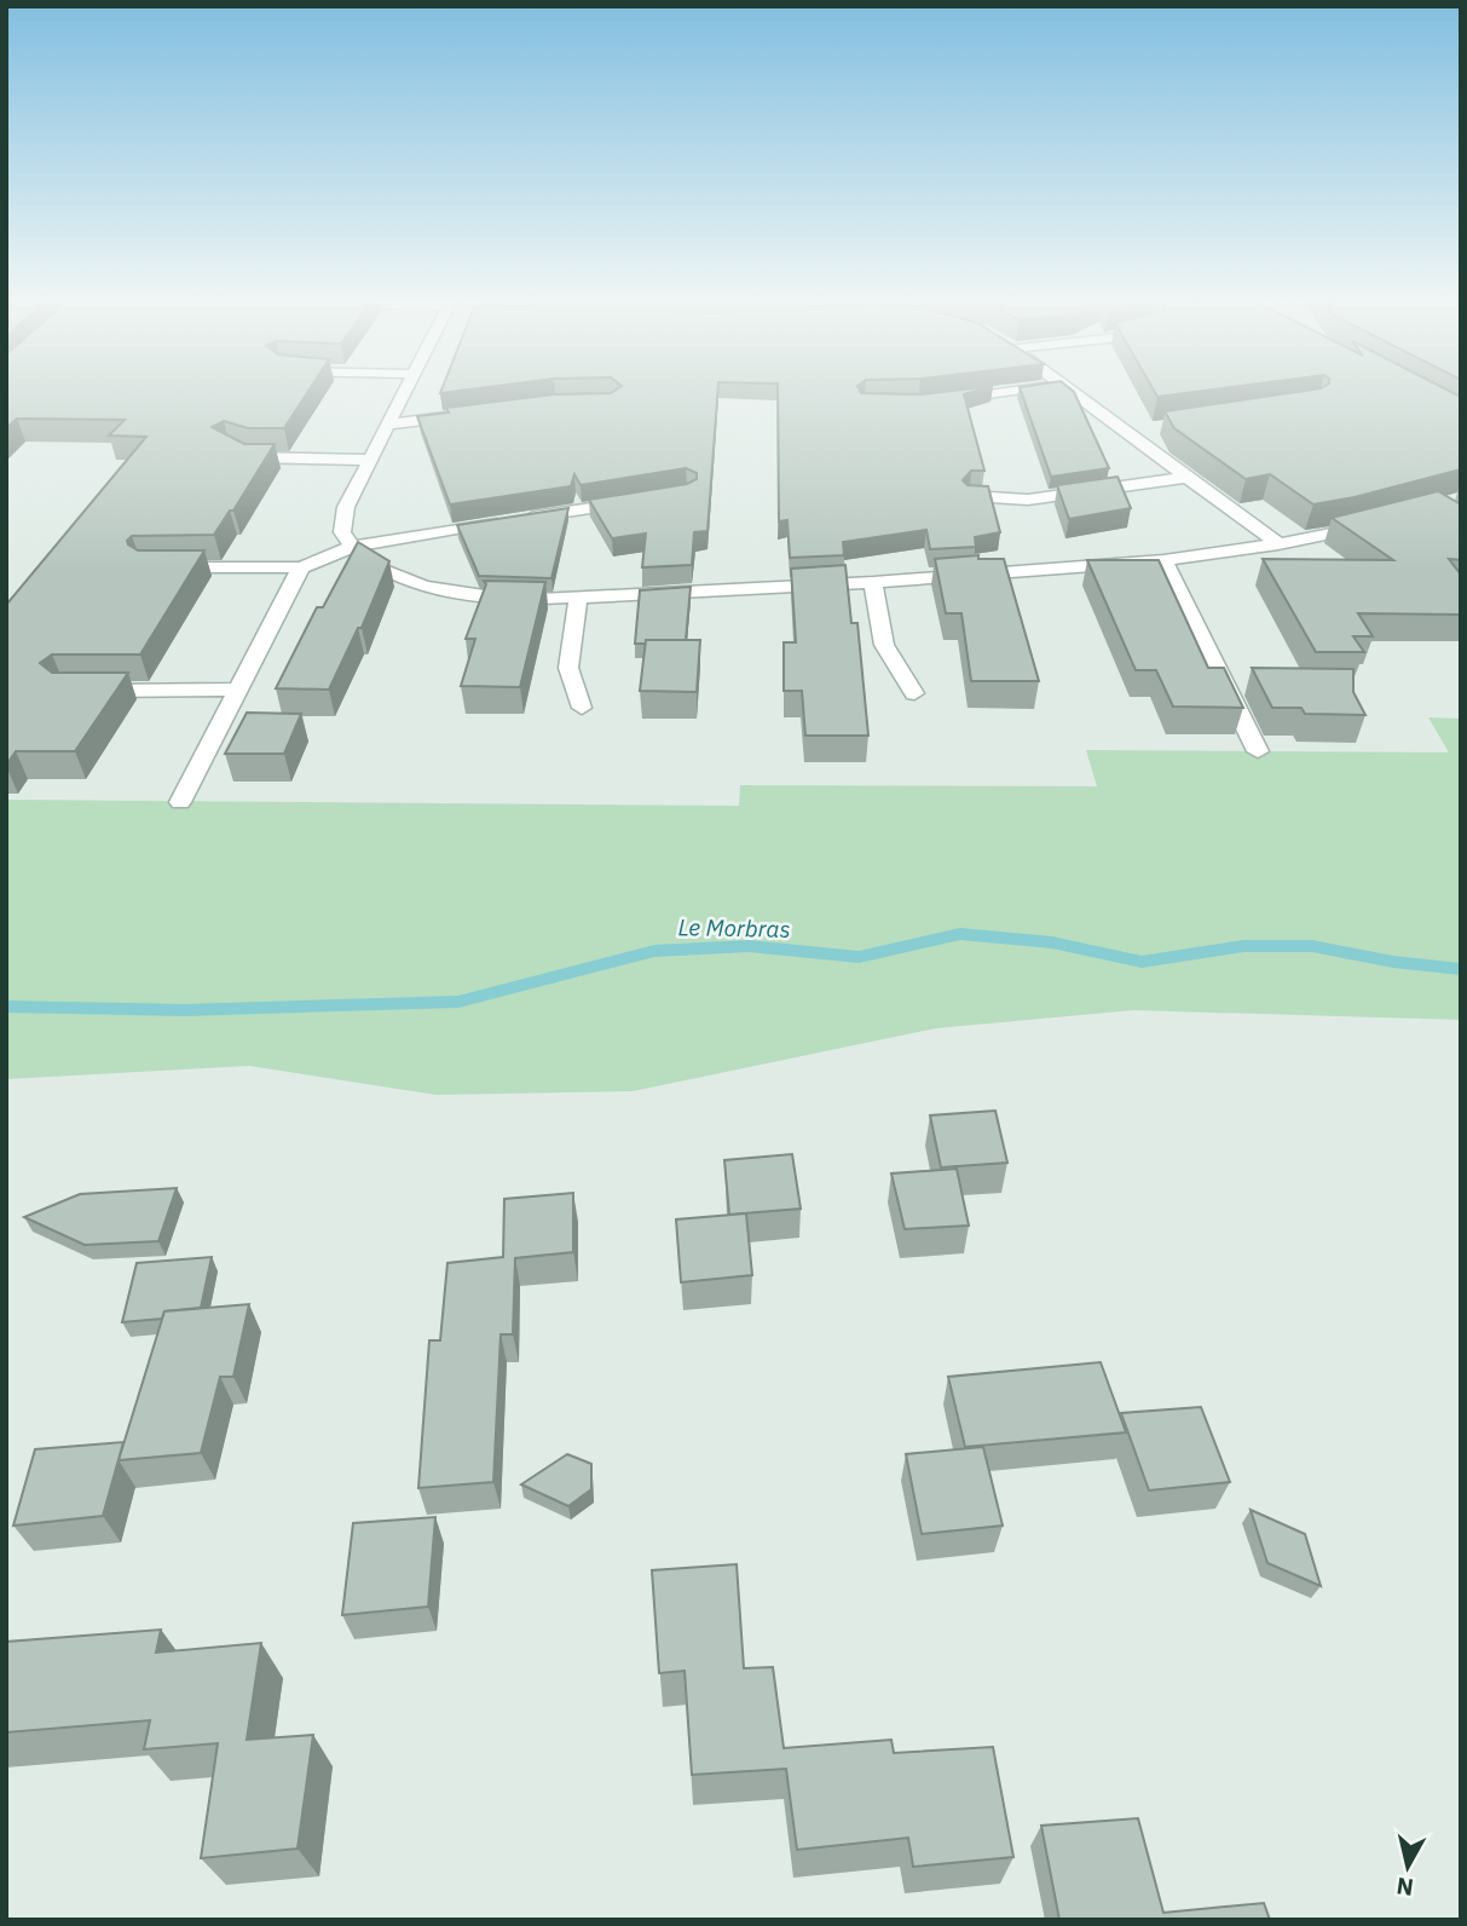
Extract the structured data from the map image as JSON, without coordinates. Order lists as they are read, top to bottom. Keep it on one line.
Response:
{"water":["Le Morbras"],"north":"bottom"}
